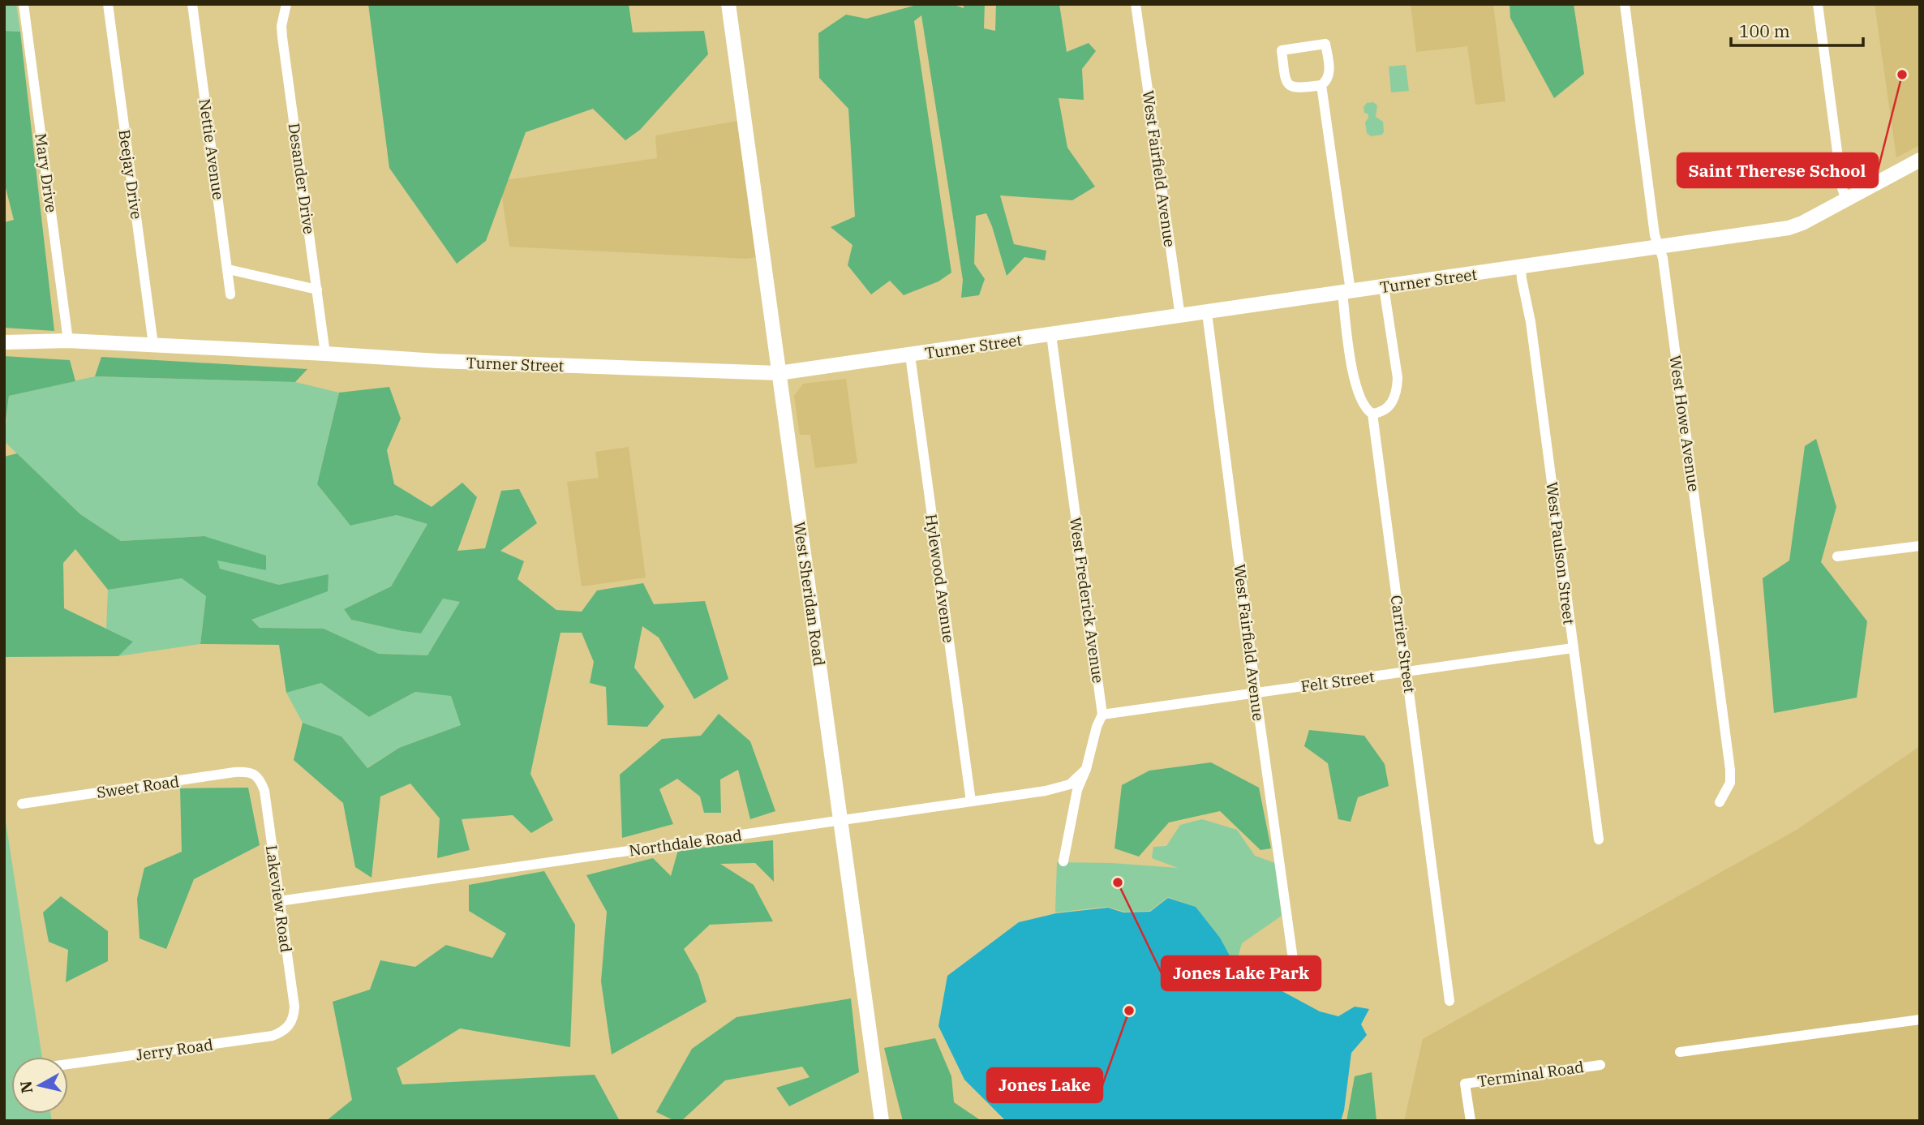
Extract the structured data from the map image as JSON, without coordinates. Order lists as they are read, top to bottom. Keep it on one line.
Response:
{"streets":{"street":["Nettie Avenue","West Fairfield Avenue","Mary Drive","Beejay Drive","Desander Drive","Turner Street","West Howe Avenue","West Paulson Street","Hylewood Avenue","West Sheridan Road","West Frederick Avenue","Carrier Street","Felt Street","Sweet Road","Northdale Road","Lakeview Road","Jerry Road","Terminal Road"]},"crossings":[["West Fairfield Avenue","Turner Street"],["West Fairfield Avenue","Felt Street"],["Mary Drive","Turner Street"],["Beejay Drive","Turner Street"],["Desander Drive","Turner Street"],["Turner Street","West Howe Avenue"],["Turner Street","West Paulson Street"],["Turner Street","Hylewood Avenue"],["Turner Street","West Sheridan Road"],["Turner Street","West Frederick Avenue"],["Turner Street","Carrier Street"],["West Paulson Street","Felt Street"],["Hylewood Avenue","Northdale Road"],["West Sheridan Road","Northdale Road"],["West Frederick Avenue","Felt Street"],["West Frederick Avenue","Northdale Road"],["Carrier Street","Felt Street"],["Sweet Road","Lakeview Road"],["Northdale Road","Lakeview Road"],["Lakeview Road","Jerry Road"]],"places":["Saint Therese School","Jones Lake Park","Jones Lake"],"scale_bar":"100 m","north":"left"}
